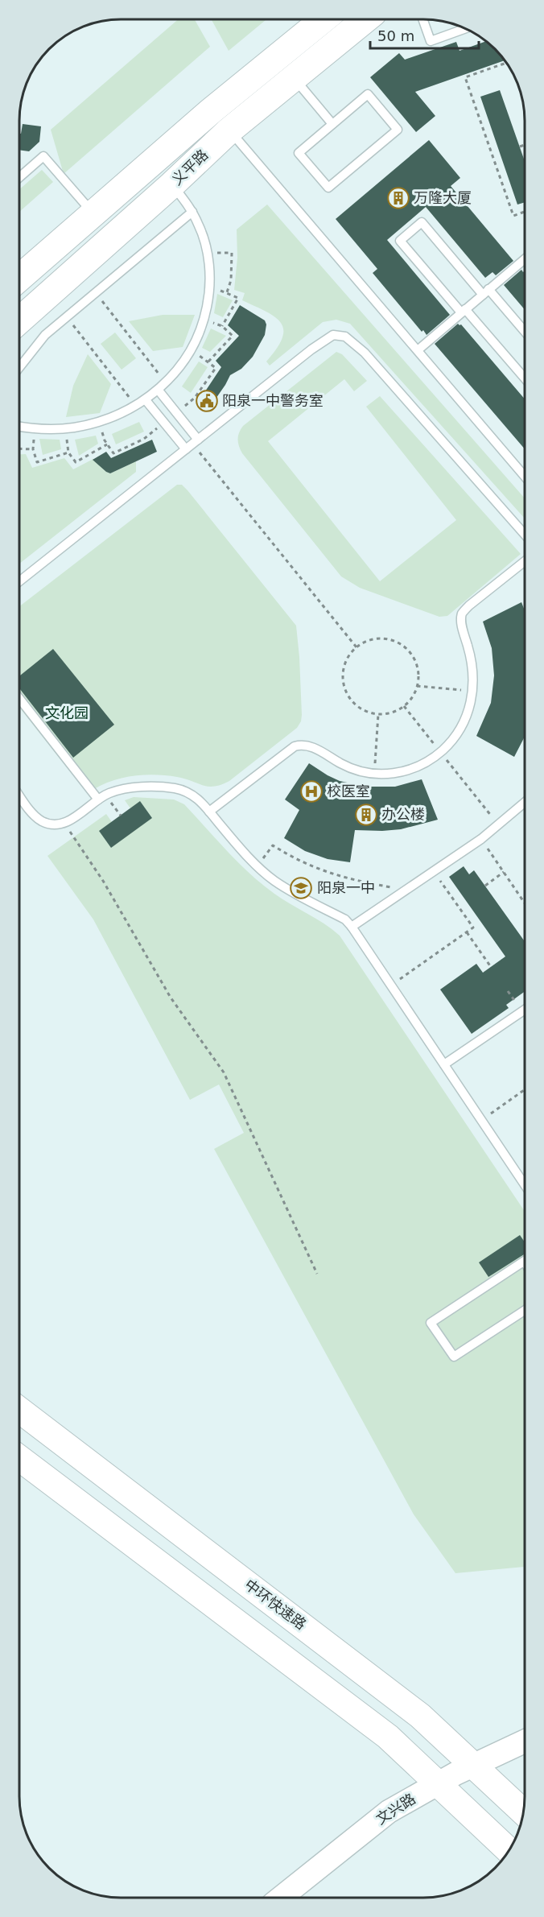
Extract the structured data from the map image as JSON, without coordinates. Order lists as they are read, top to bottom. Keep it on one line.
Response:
{"streets":{"highway":["义平路"],"main road":["中环快速路","文兴路"]},"crossings":[["中环快速路","文兴路"]],"parks":["文化园"],"places":{"building":["万隆大厦","办公楼"],"public building":["阳泉一中警务室"],"hospital":["校医室"],"school or university":["阳泉一中"]},"scale_bar":"50 m"}
